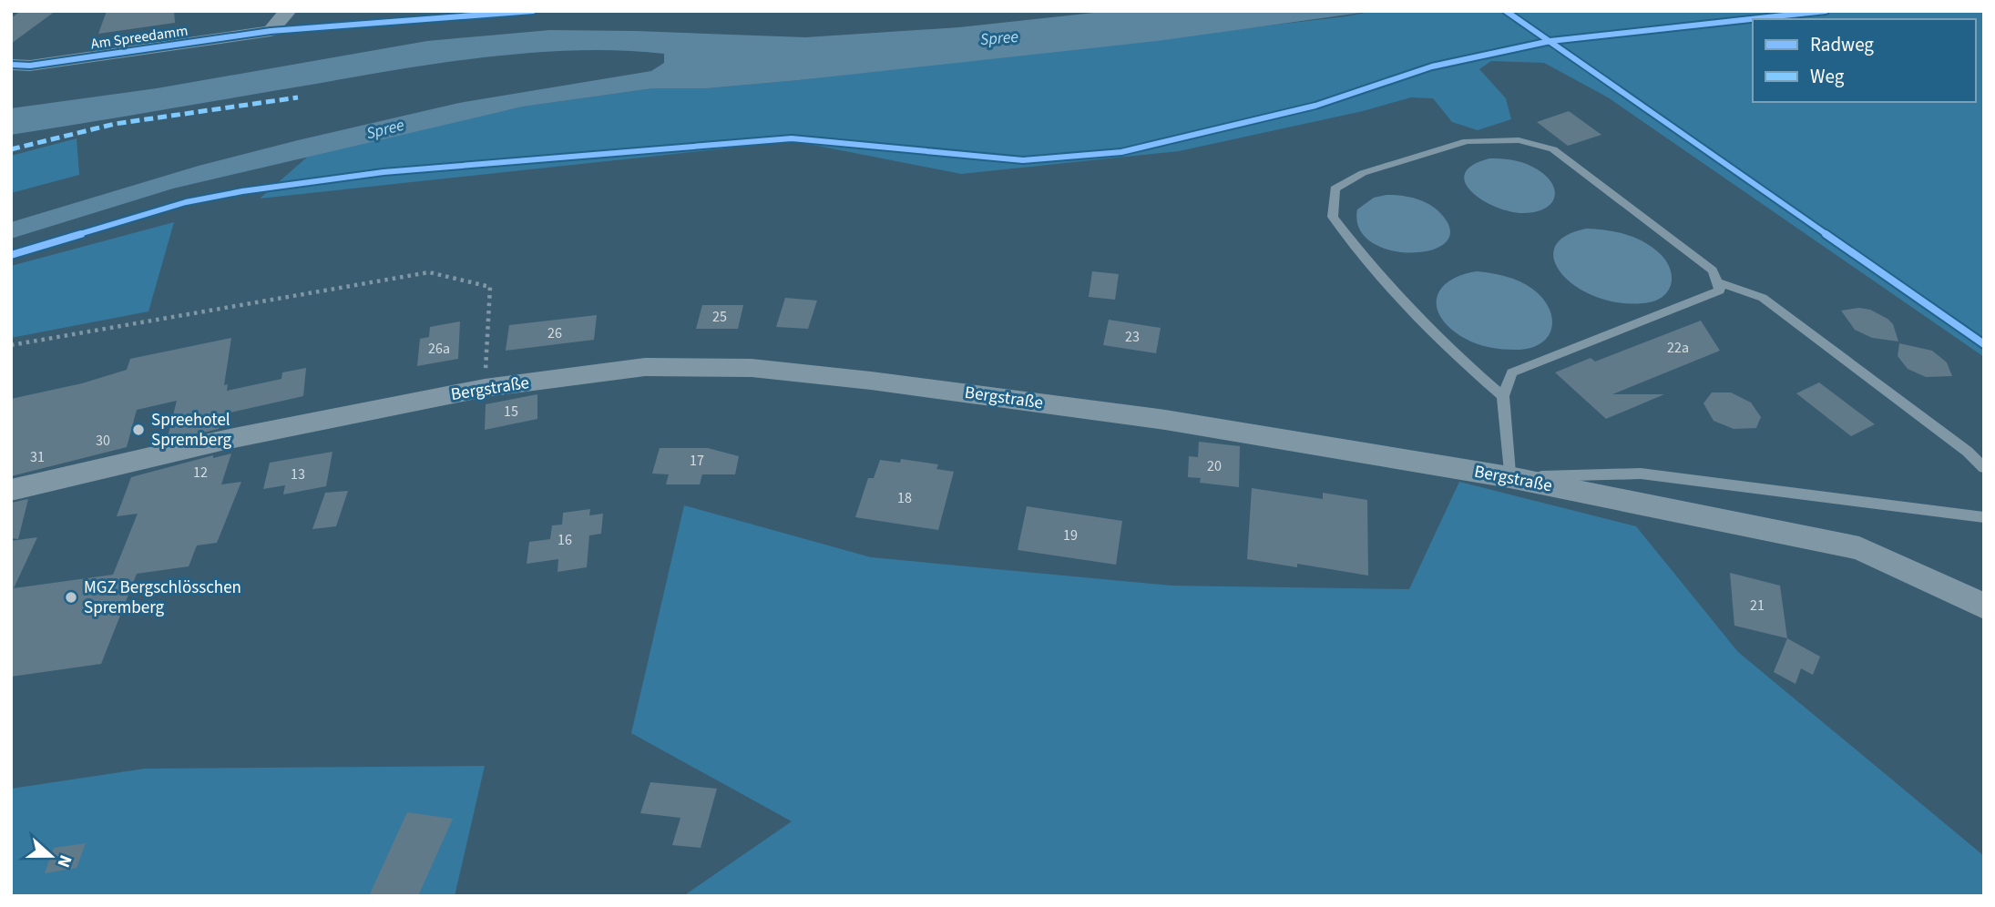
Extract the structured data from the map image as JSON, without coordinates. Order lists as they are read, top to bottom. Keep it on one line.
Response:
{"streets":{"street":["Am Spreedamm","Bergstraße"]},"water":["Spree"],"places":["Spreehotel Spremberg","MGZ Bergschlösschen Spremberg"],"house_numbers":["25","26","23","22a","26a","15","30","31","17","20","12","13","18","19","16","21"],"legend":["Radweg","Weg"],"north":"right"}
